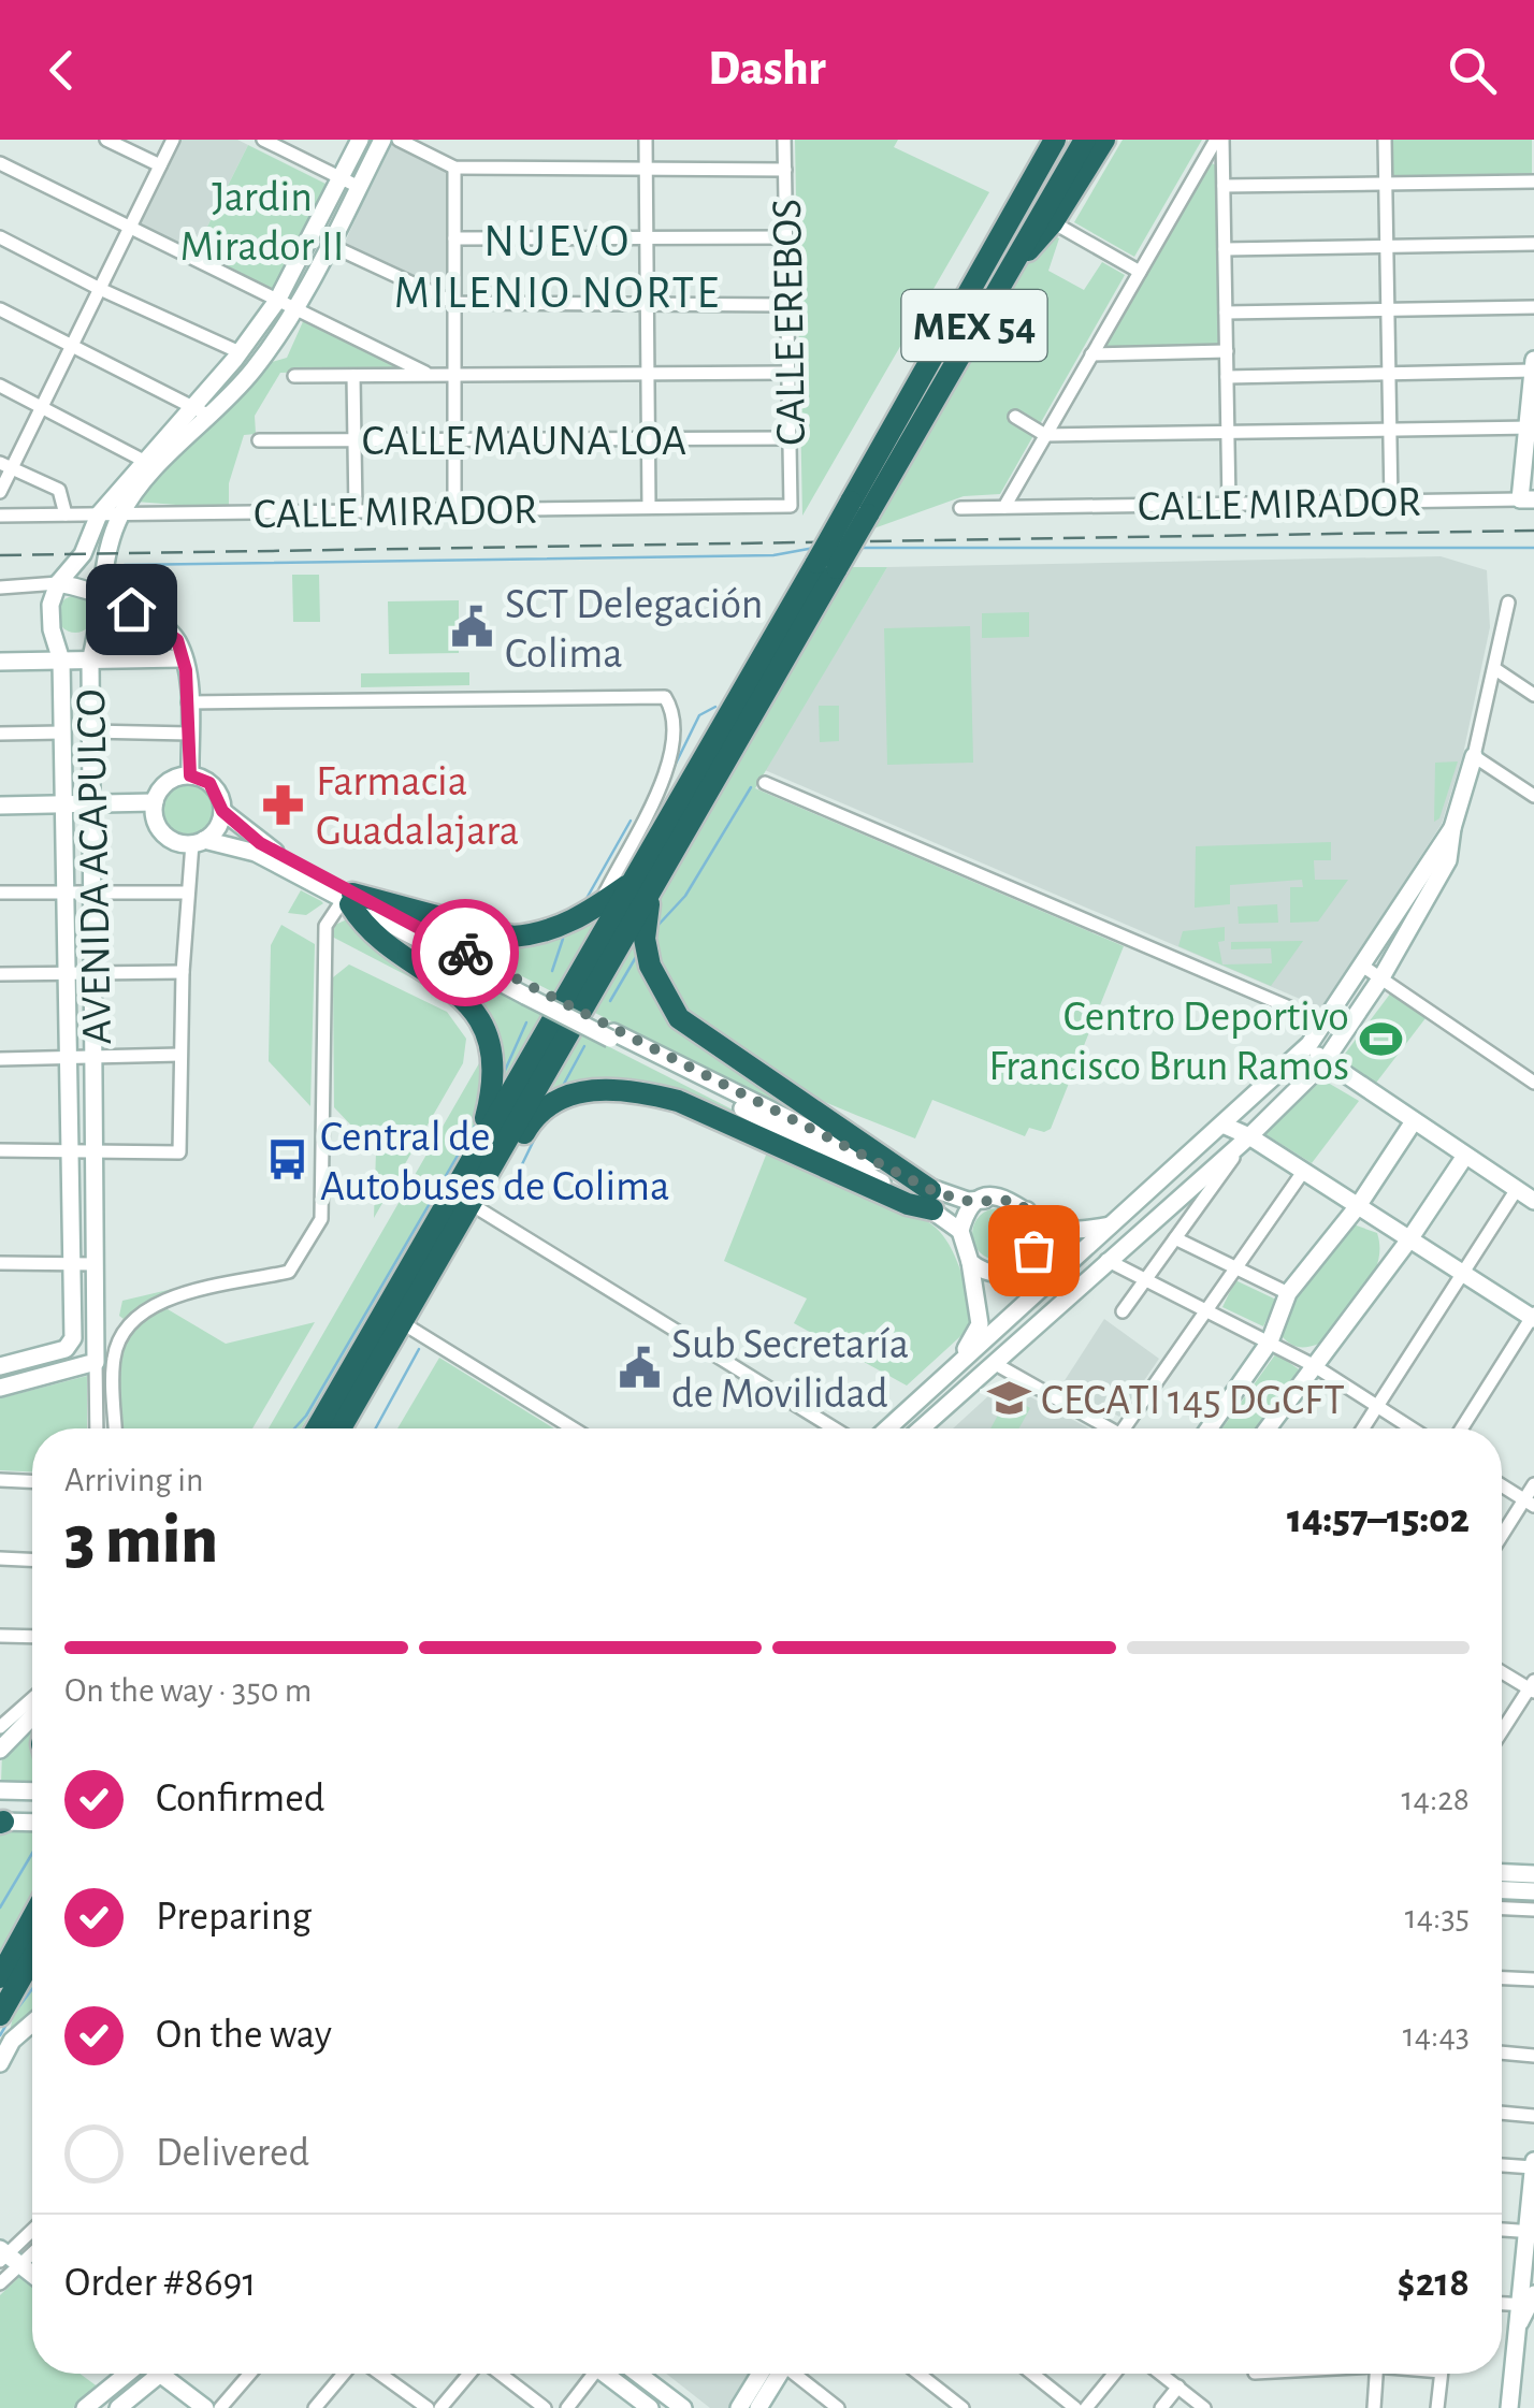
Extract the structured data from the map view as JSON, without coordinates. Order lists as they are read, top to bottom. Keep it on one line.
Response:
{"streets":{"highway":["MEX 54"],"street":["CALLE EREBOS","CALLE MAUNA LOA","CALLE MIRADOR","AVENIDA ACAPULCO"]},"crossings":[["CALLE EREBOS","CALLE MAUNA LOA"],["CALLE EREBOS","CALLE MIRADOR"],["CALLE MIRADOR","AVENIDA ACAPULCO"]],"districts":["NUEVO MILENIO NORTE"],"parks":["Jardin Mirador II"],"places":{"public building":["SCT Delegación Colima","Sub Secretaría de Movilidad"],"pharmacy":["Farmacia Guadalajara"],"sports":["Centro Deportivo Francisco Brun Ramos"],"bus stop":["Central de Autobuses de Colima"],"school or university":["CECATI 145 DGCFT"]},"page":{"header":"Dashr","heading":["3 min","Arriving in","14:57–15:02"],"panel":["Order #8691","$218"],"bar":"On the way · 350 m","list":[["Confirmed","14:28"],["Preparing","14:35"],["On the way","14:43"],"Delivered"]}}
